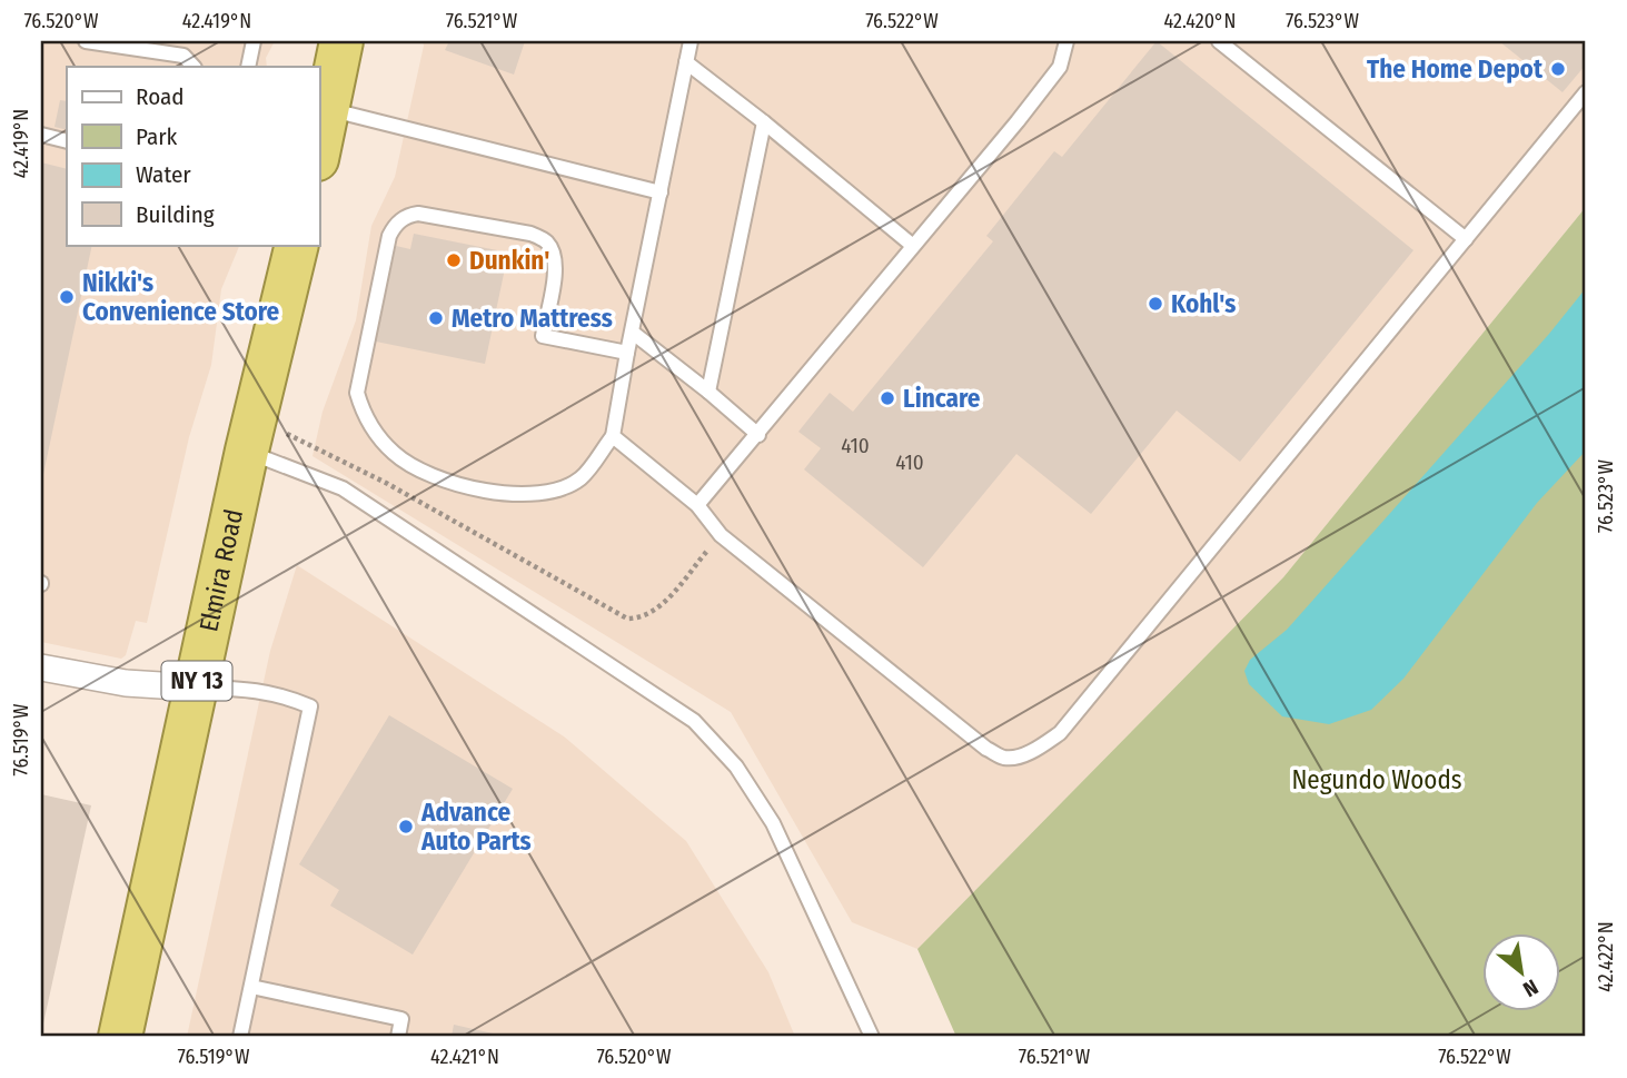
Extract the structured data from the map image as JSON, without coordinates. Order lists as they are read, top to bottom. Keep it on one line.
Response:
{"streets":{"highway":["Elmira Road","NY 13"]},"parks":["Negundo Woods"],"places":["The Home Depot","Dunkin'","Nikki's Convenience Store","Kohl's","Metro Mattress","Lincare","Advance Auto Parts"],"house_numbers":["410","410"],"legend":["Road","Park","Water","Building"],"north":"bottom right","coordinates":["76.520°W","42.419°N","76.521°W","76.522°W","42.420°N","76.523°W","76.519°W","42.422°N","42.421°N"]}
